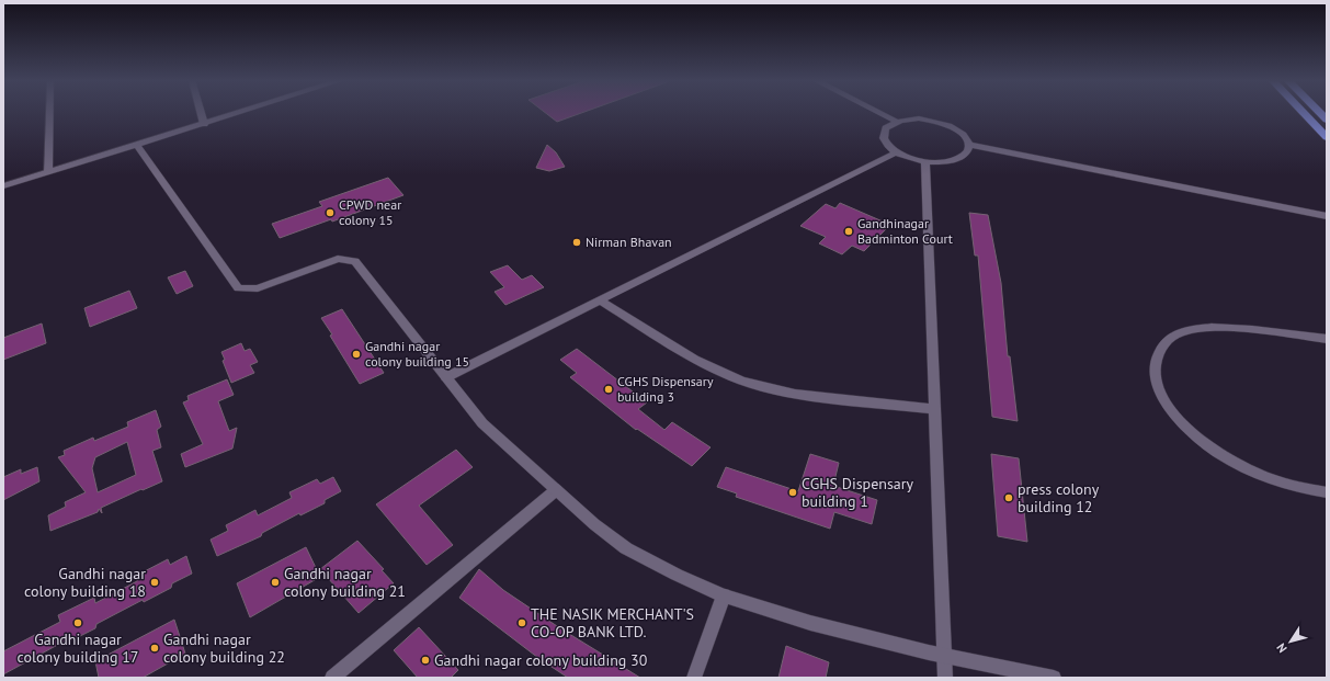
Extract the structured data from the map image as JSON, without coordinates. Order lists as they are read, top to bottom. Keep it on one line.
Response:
{"places":["CPWD near colony 15","Gandhinagar Badminton Court","Nirman Bhavan","Gandhi nagar colony building 15","CGHS Dispensary building 3","CGHS Dispensary building 1","press colony building 12","Gandhi nagar colony building 18","Gandhi nagar colony building 21","Gandhi nagar colony building 17","THE NASIK MERCHANT'S CO-OP BANK LTD.","Gandhi nagar colony building 22","Gandhi nagar colony building 30"],"north":"bottom left"}
